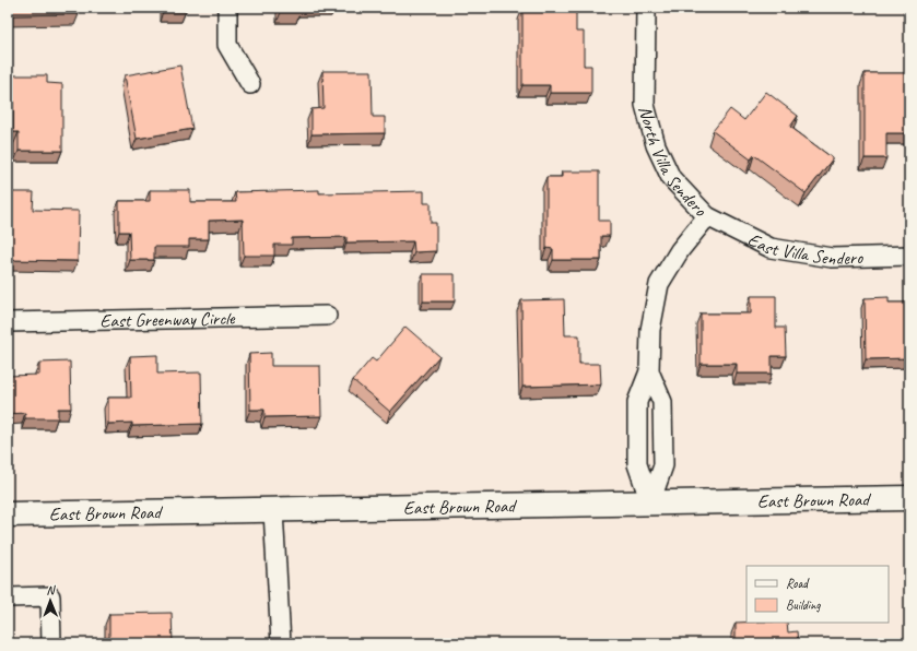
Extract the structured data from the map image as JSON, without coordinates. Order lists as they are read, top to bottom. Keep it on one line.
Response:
{"streets":{"main road":["East Brown Road"],"street":["North Villa Sendero","East Villa Sendero","East Greenway Circle"]},"crossings":[["North Villa Sendero","East Villa Sendero"],["North Villa Sendero","East Brown Road"]],"legend":["Road","Building"],"north":"top"}
